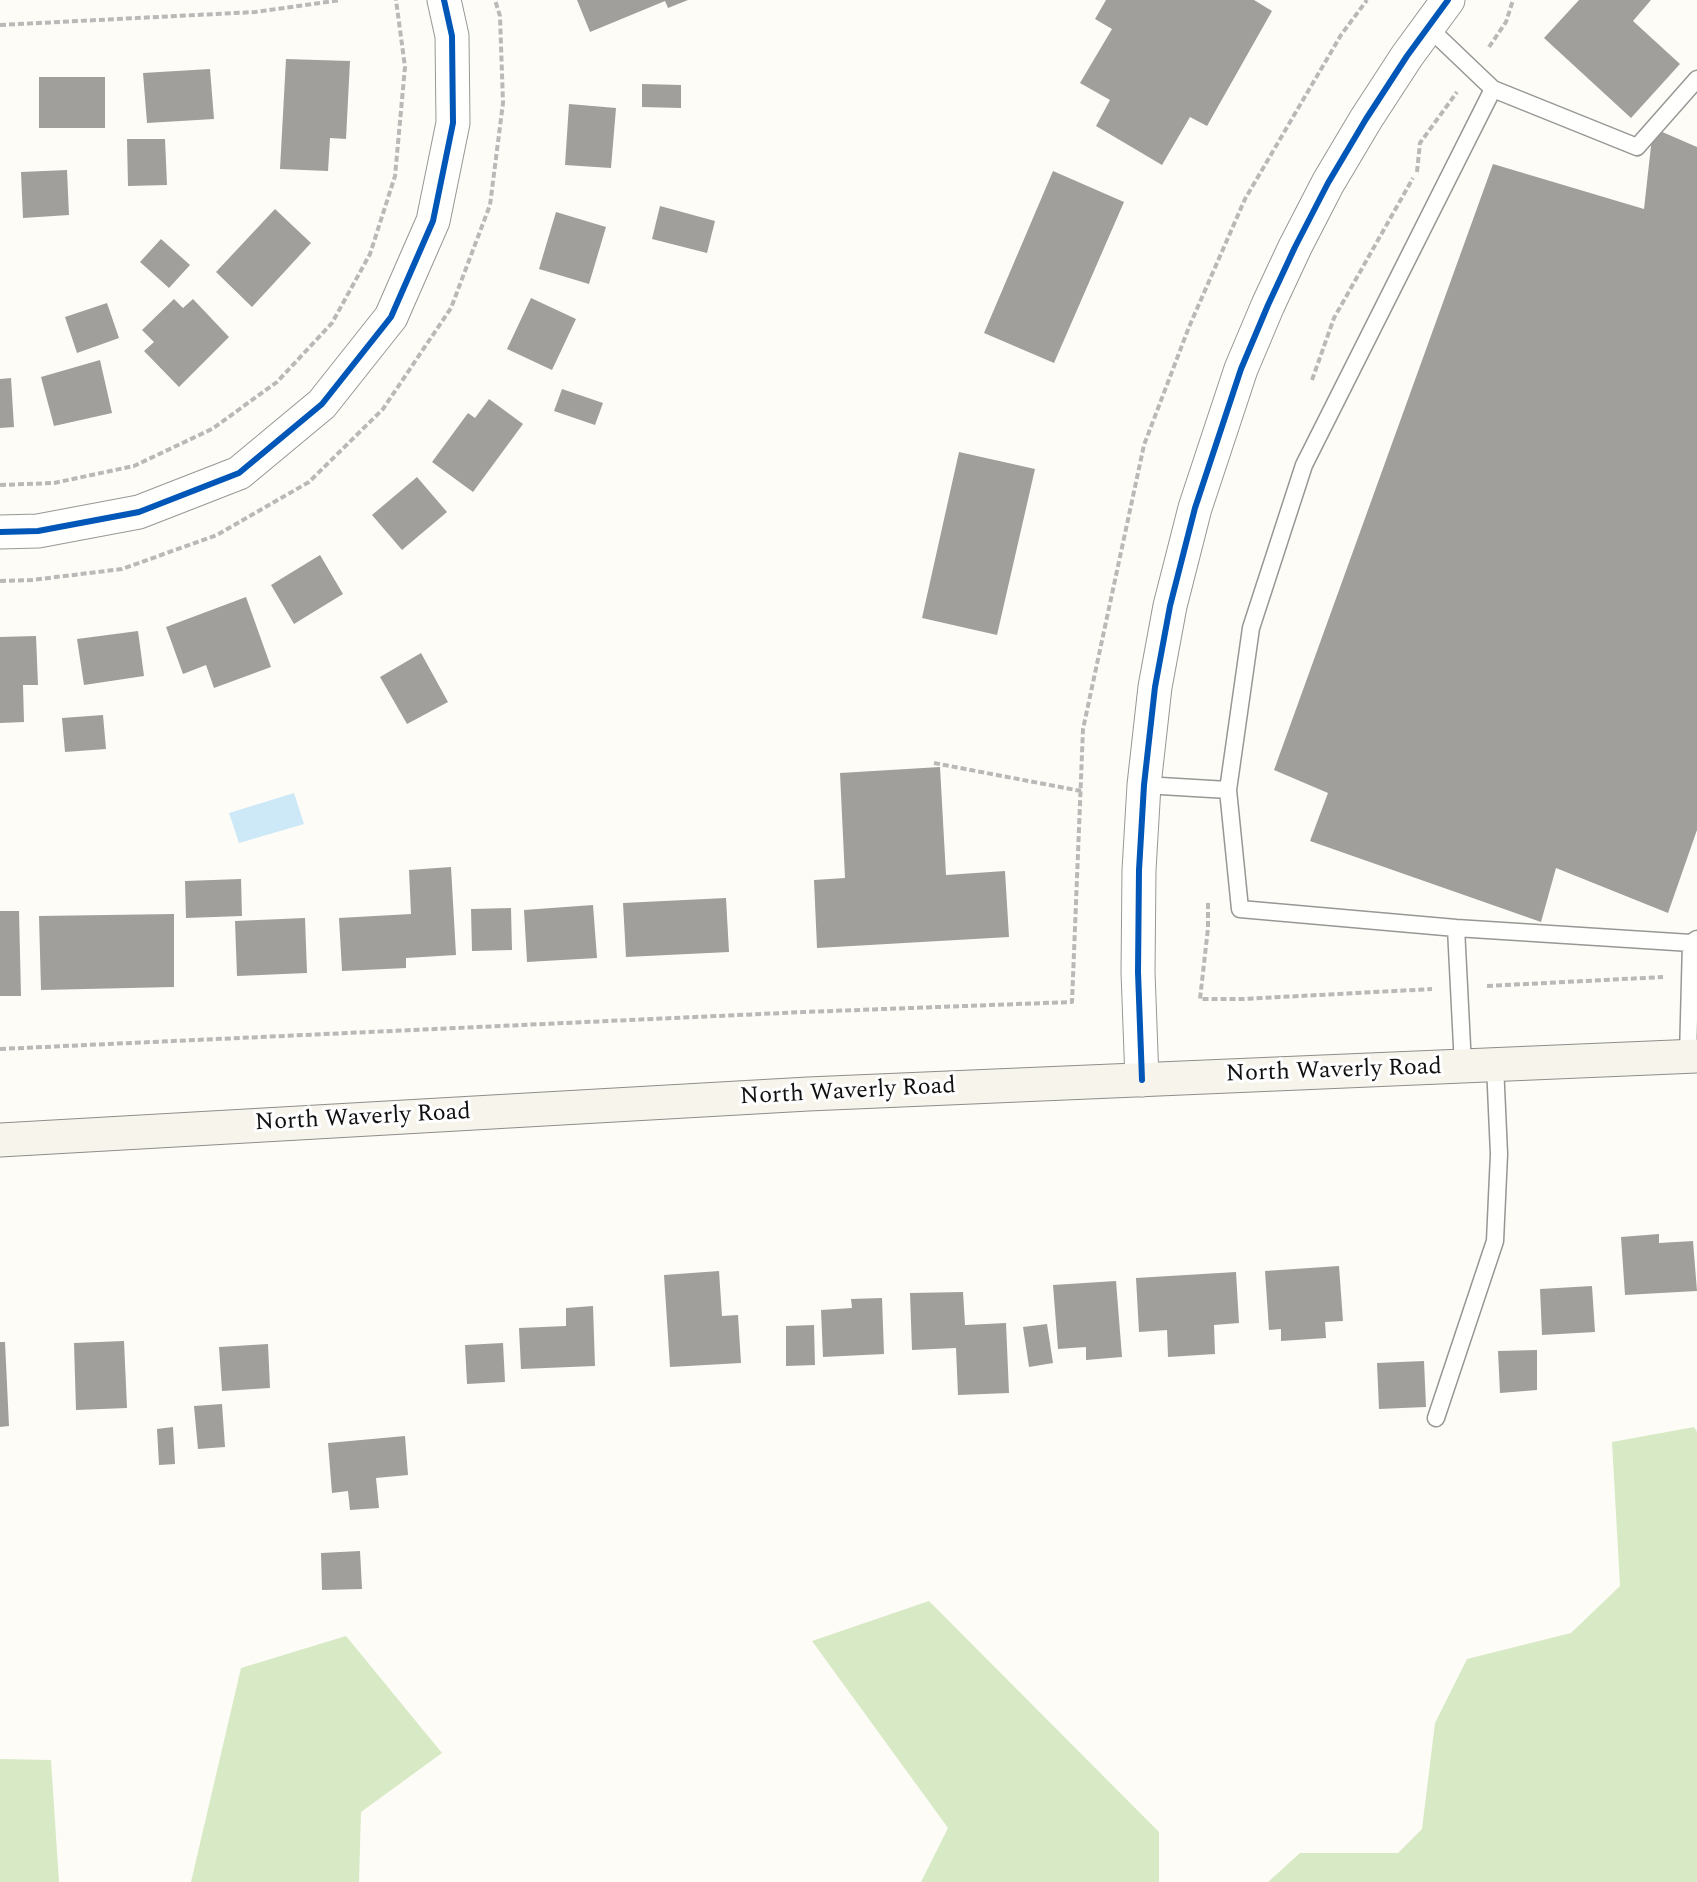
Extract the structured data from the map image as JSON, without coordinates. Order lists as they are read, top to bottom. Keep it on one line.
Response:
{"streets":{"main road":["North Waverly Road"]}}
